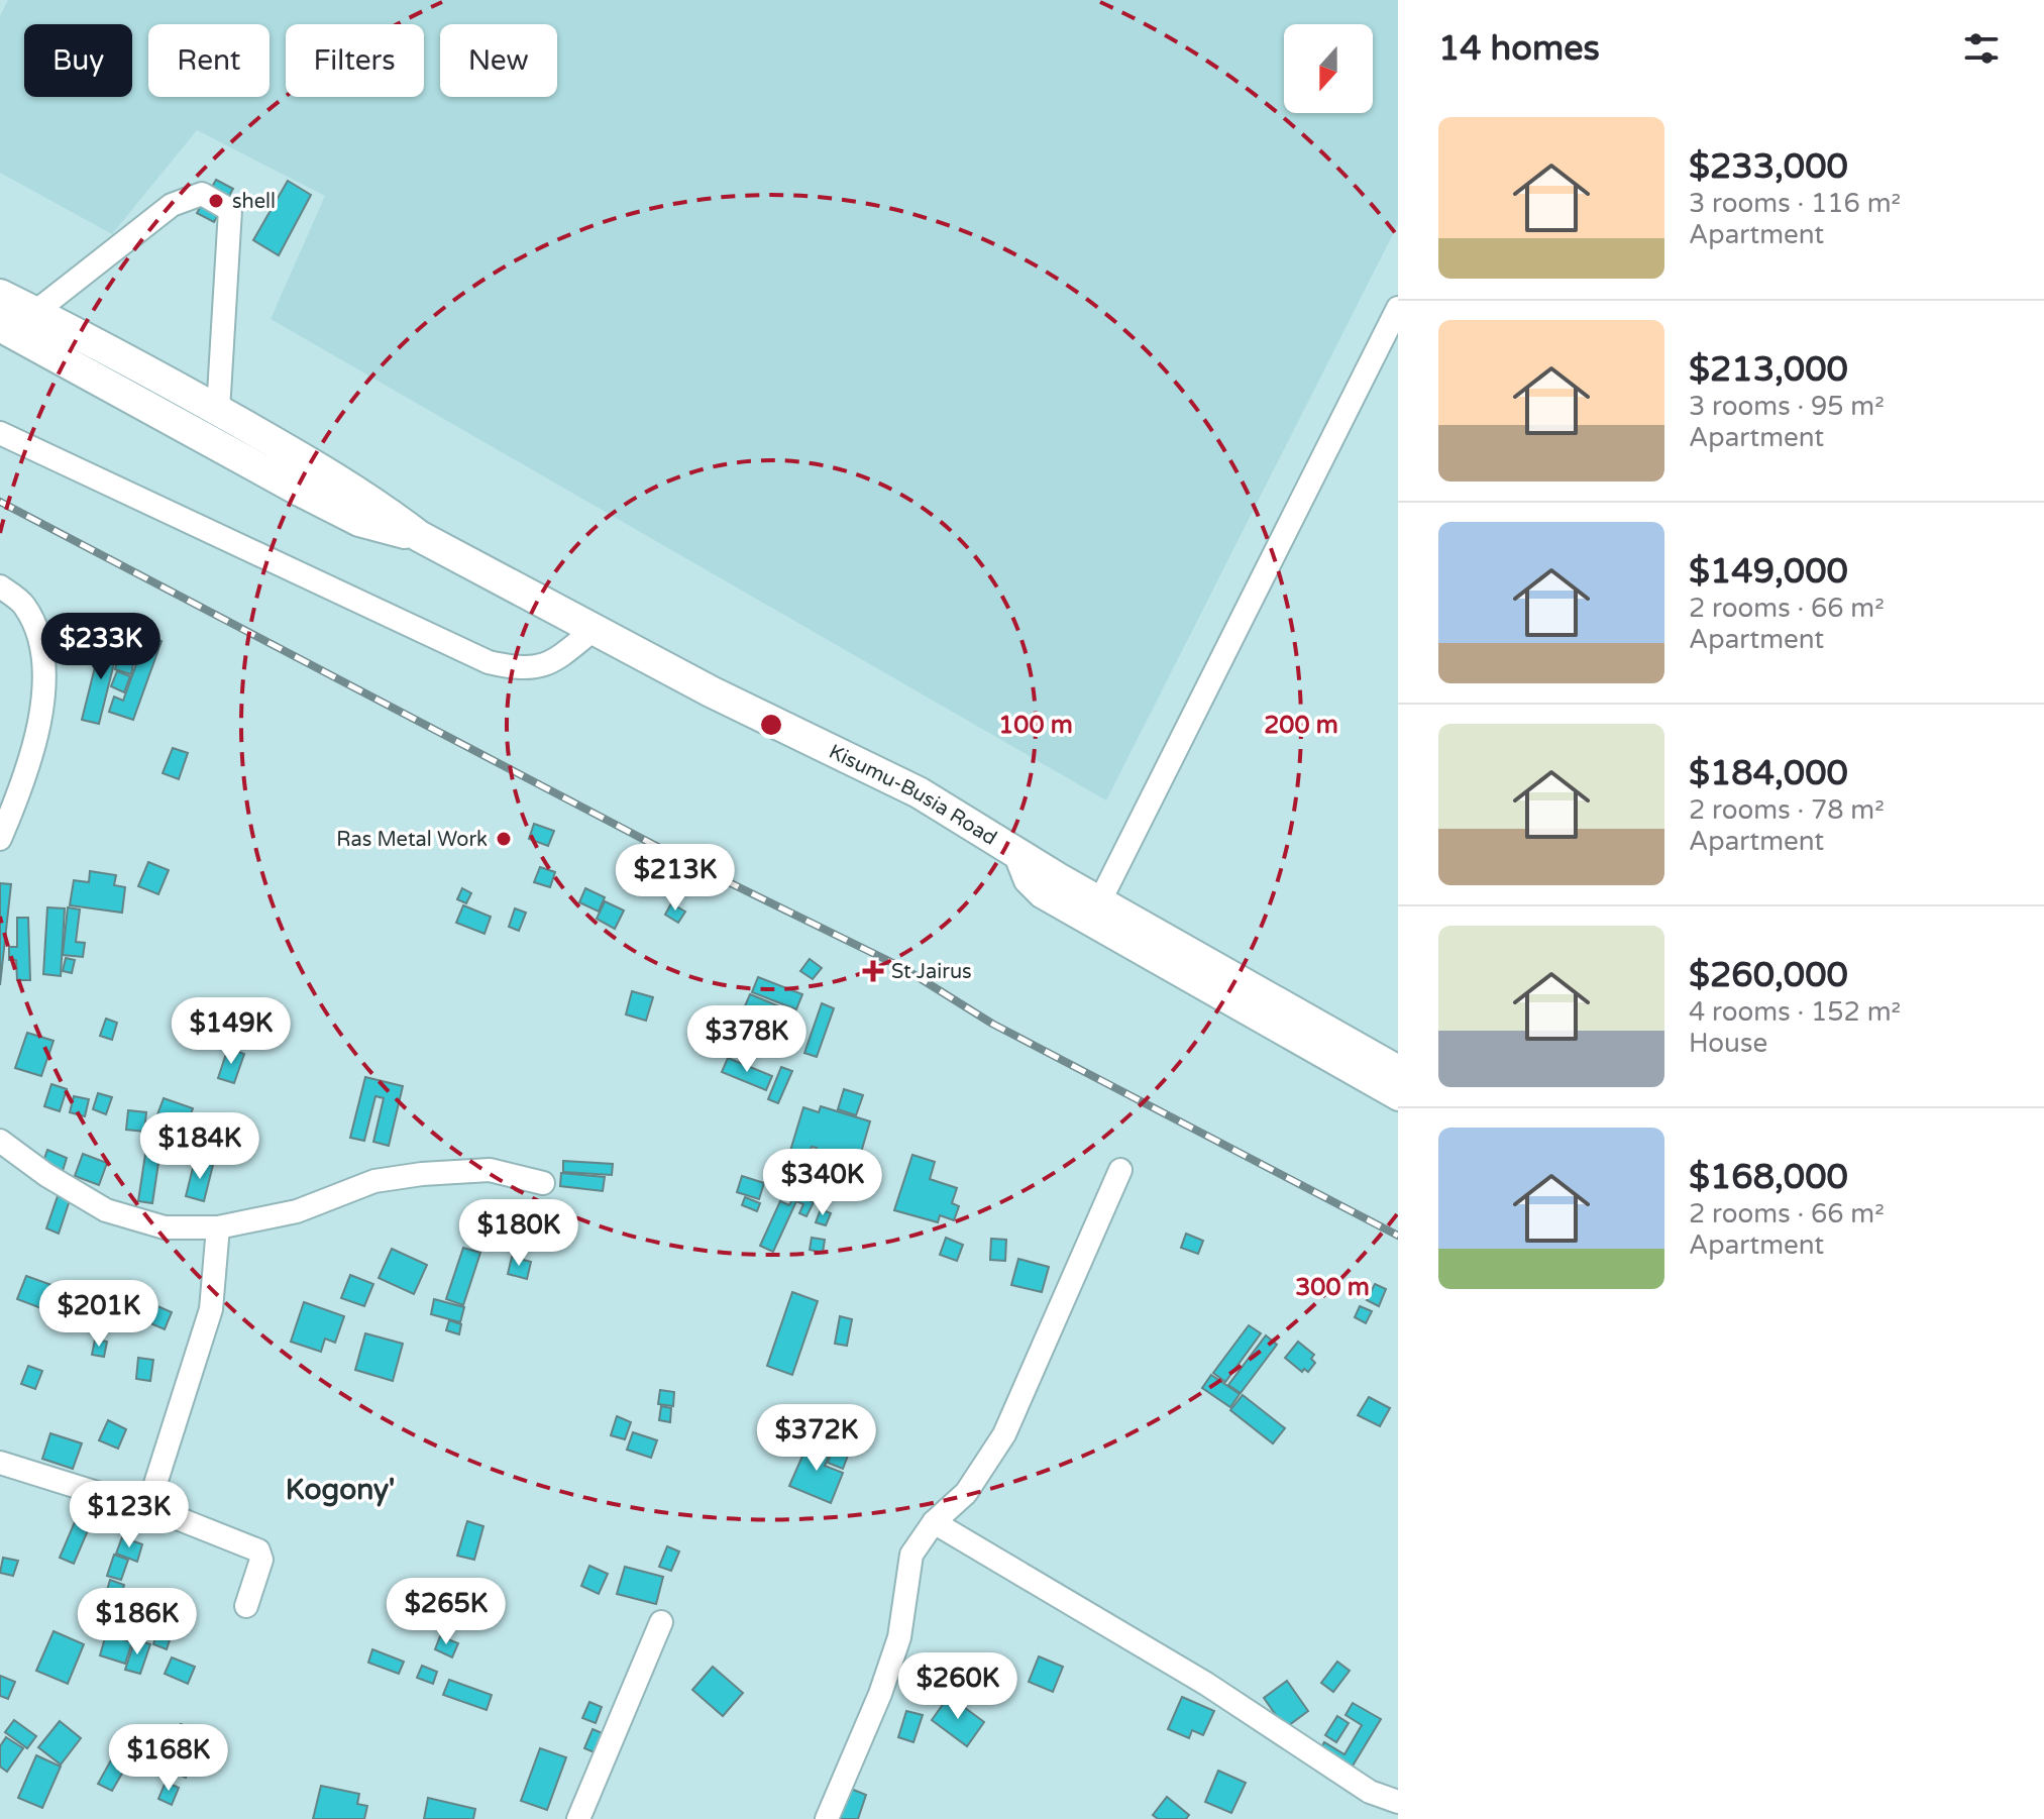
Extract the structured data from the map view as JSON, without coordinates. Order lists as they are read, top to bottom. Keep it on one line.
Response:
{"streets":{"highway":["Kisumu-Busia Road"]},"districts":["Kogony'"],"places":{"other":["shell","Ras Metal Work"],"health":["St Jairus"]},"north":"bottom","page":{"heading":"14 homes","chip":["Buy","Rent","Filters","New"],"list":[{"name":"$233,000","note":"3 rooms · 116 m² · Apartment"},{"name":"$213,000","note":"3 rooms · 95 m² · Apartment"},{"name":"$149,000","note":"2 rooms · 66 m² · Apartment"},{"name":"$184,000","note":"2 rooms · 78 m² · Apartment"},{"name":"$260,000","note":"4 rooms · 152 m² · House"},{"name":"$168,000","note":"2 rooms · 66 m² · Apartment"}],"price":["$233K","$213K","$149K","$378K","$184K","$340K","$180K","$201K","$372K","$123K","$265K","$186K","$260K","$168K"]},"rings":["100 m","200 m","300 m"]}
